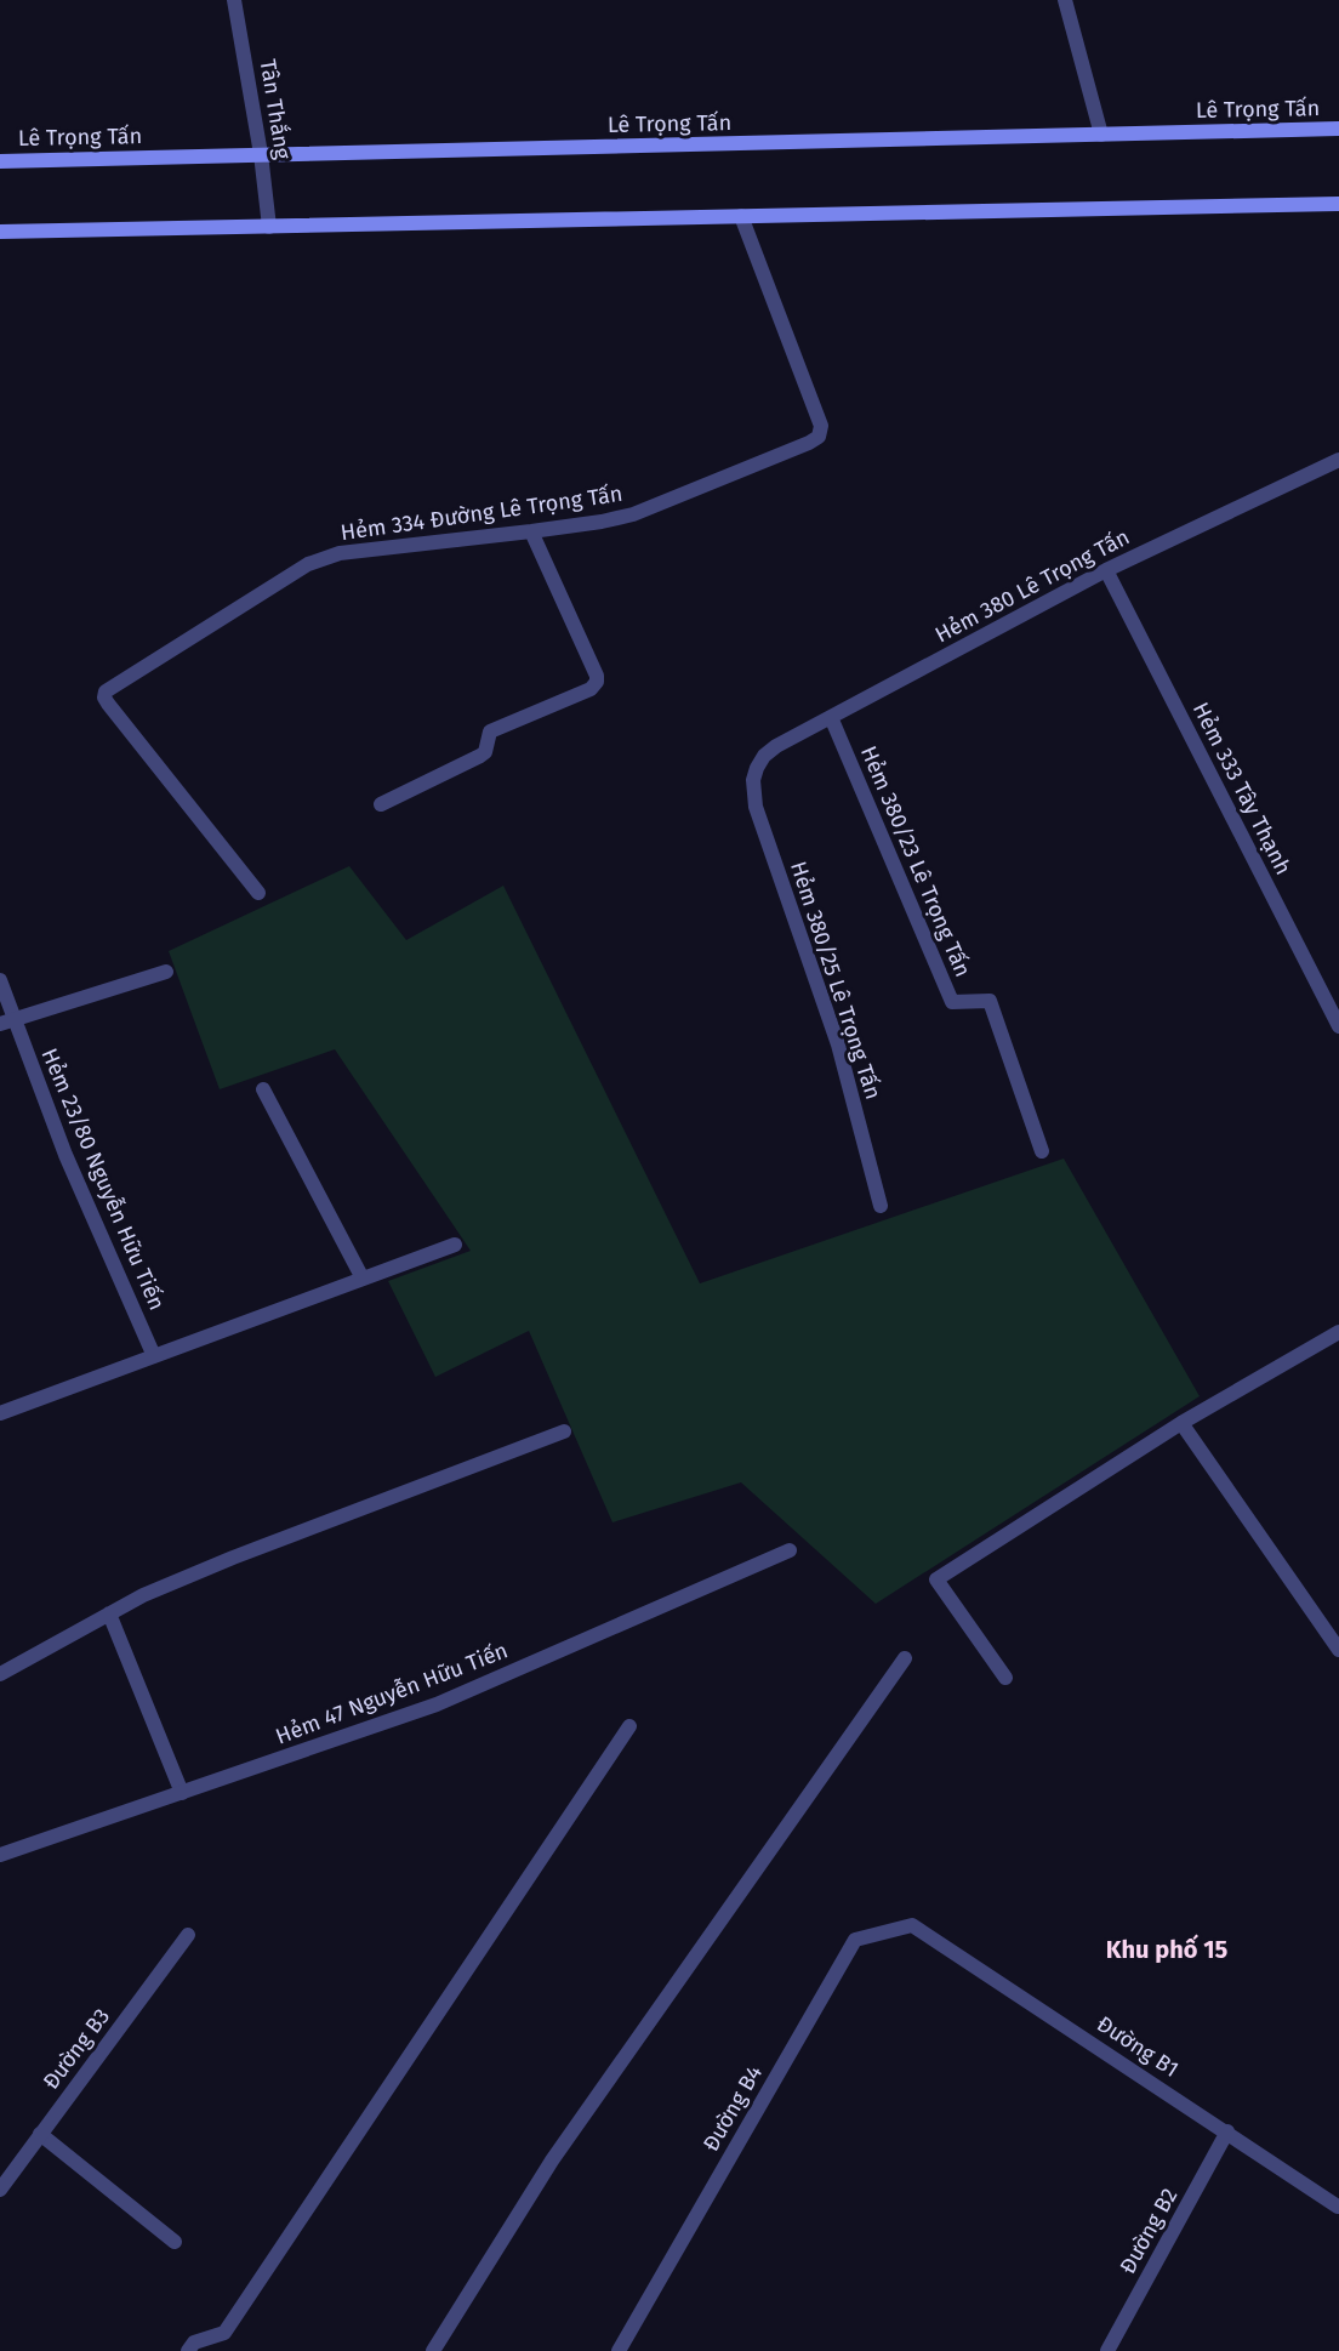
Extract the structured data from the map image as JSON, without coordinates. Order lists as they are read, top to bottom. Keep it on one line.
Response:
{"streets":{"main road":["Lê Trọng Tấn"],"street":["Tân Thắng","Hẻm 334 Đường Lê Trọng Tấn","Hẻm 380 Lê Trọng Tấn","Hẻm 333 Tây Thạnh","Hẻm 380/23 Lê Trọng Tấn","Hẻm 380/25 Lê Trọng Tấn","Hẻm 23/80 Nguyễn Hữu Tiến","Hẻm 47 Nguyễn Hữu Tiến","Đường B1","Đường B3","Đường B4","Đường B2"]},"crossings":[["Tân Thắng","Lê Trọng Tấn"],["Hẻm 380 Lê Trọng Tấn","Hẻm 333 Tây Thạnh"],["Hẻm 380 Lê Trọng Tấn","Hẻm 380/23 Lê Trọng Tấn"],["Hẻm 380 Lê Trọng Tấn","Hẻm 380/25 Lê Trọng Tấn"],["Đường B1","Đường B4"],["Đường B1","Đường B2"]],"districts":["Khu phố 15"]}
